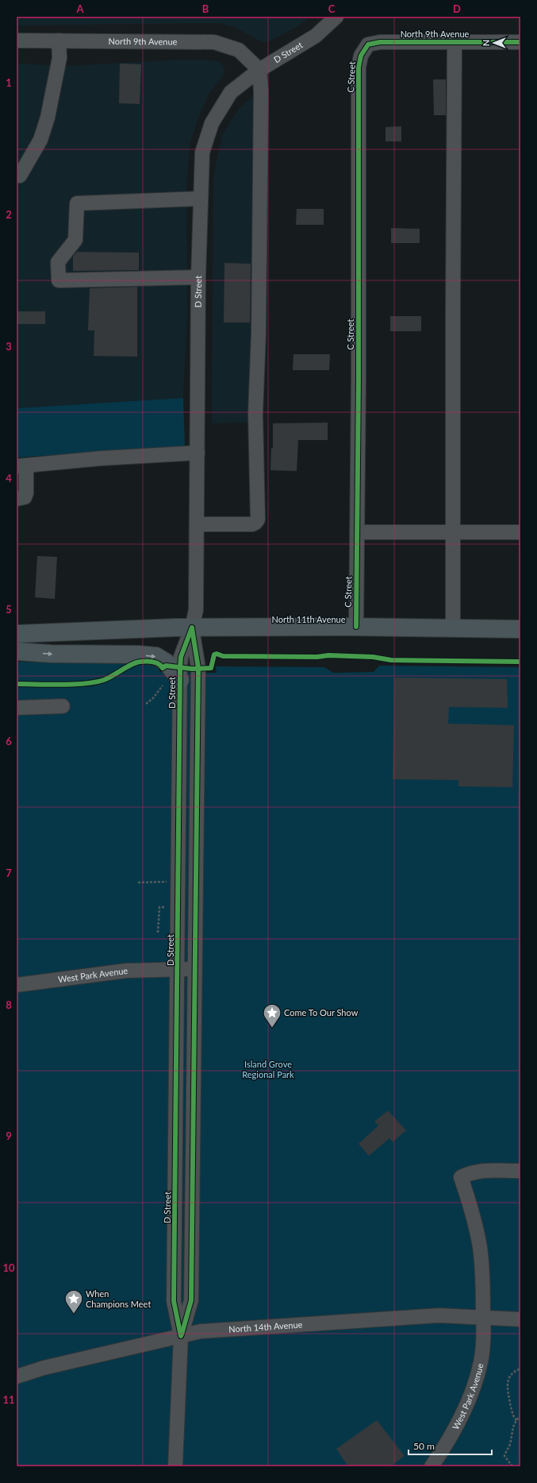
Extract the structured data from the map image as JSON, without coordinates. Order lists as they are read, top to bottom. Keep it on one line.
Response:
{"streets":{"main road":["North 11th Avenue"],"street":["North 9th Avenue","D Street","C Street","West Park Avenue","North 14th Avenue"]},"crossings":[["North 9th Avenue","D Street"],["North 9th Avenue","C Street"],["D Street","North 11th Avenue"],["D Street","West Park Avenue"],["D Street","North 14th Avenue"],["C Street","North 11th Avenue"],["West Park Avenue","North 14th Avenue"]],"parks":["Island Grove Regional Park"],"places":{"place":["Come To Our Show","When Champions Meet"]},"scale_bar":"50 m","north":"left","grid":{"columns":["A","B","C","D"],"rows":["1","2","3","4","5","6","7","8","9","10","11"]}}
